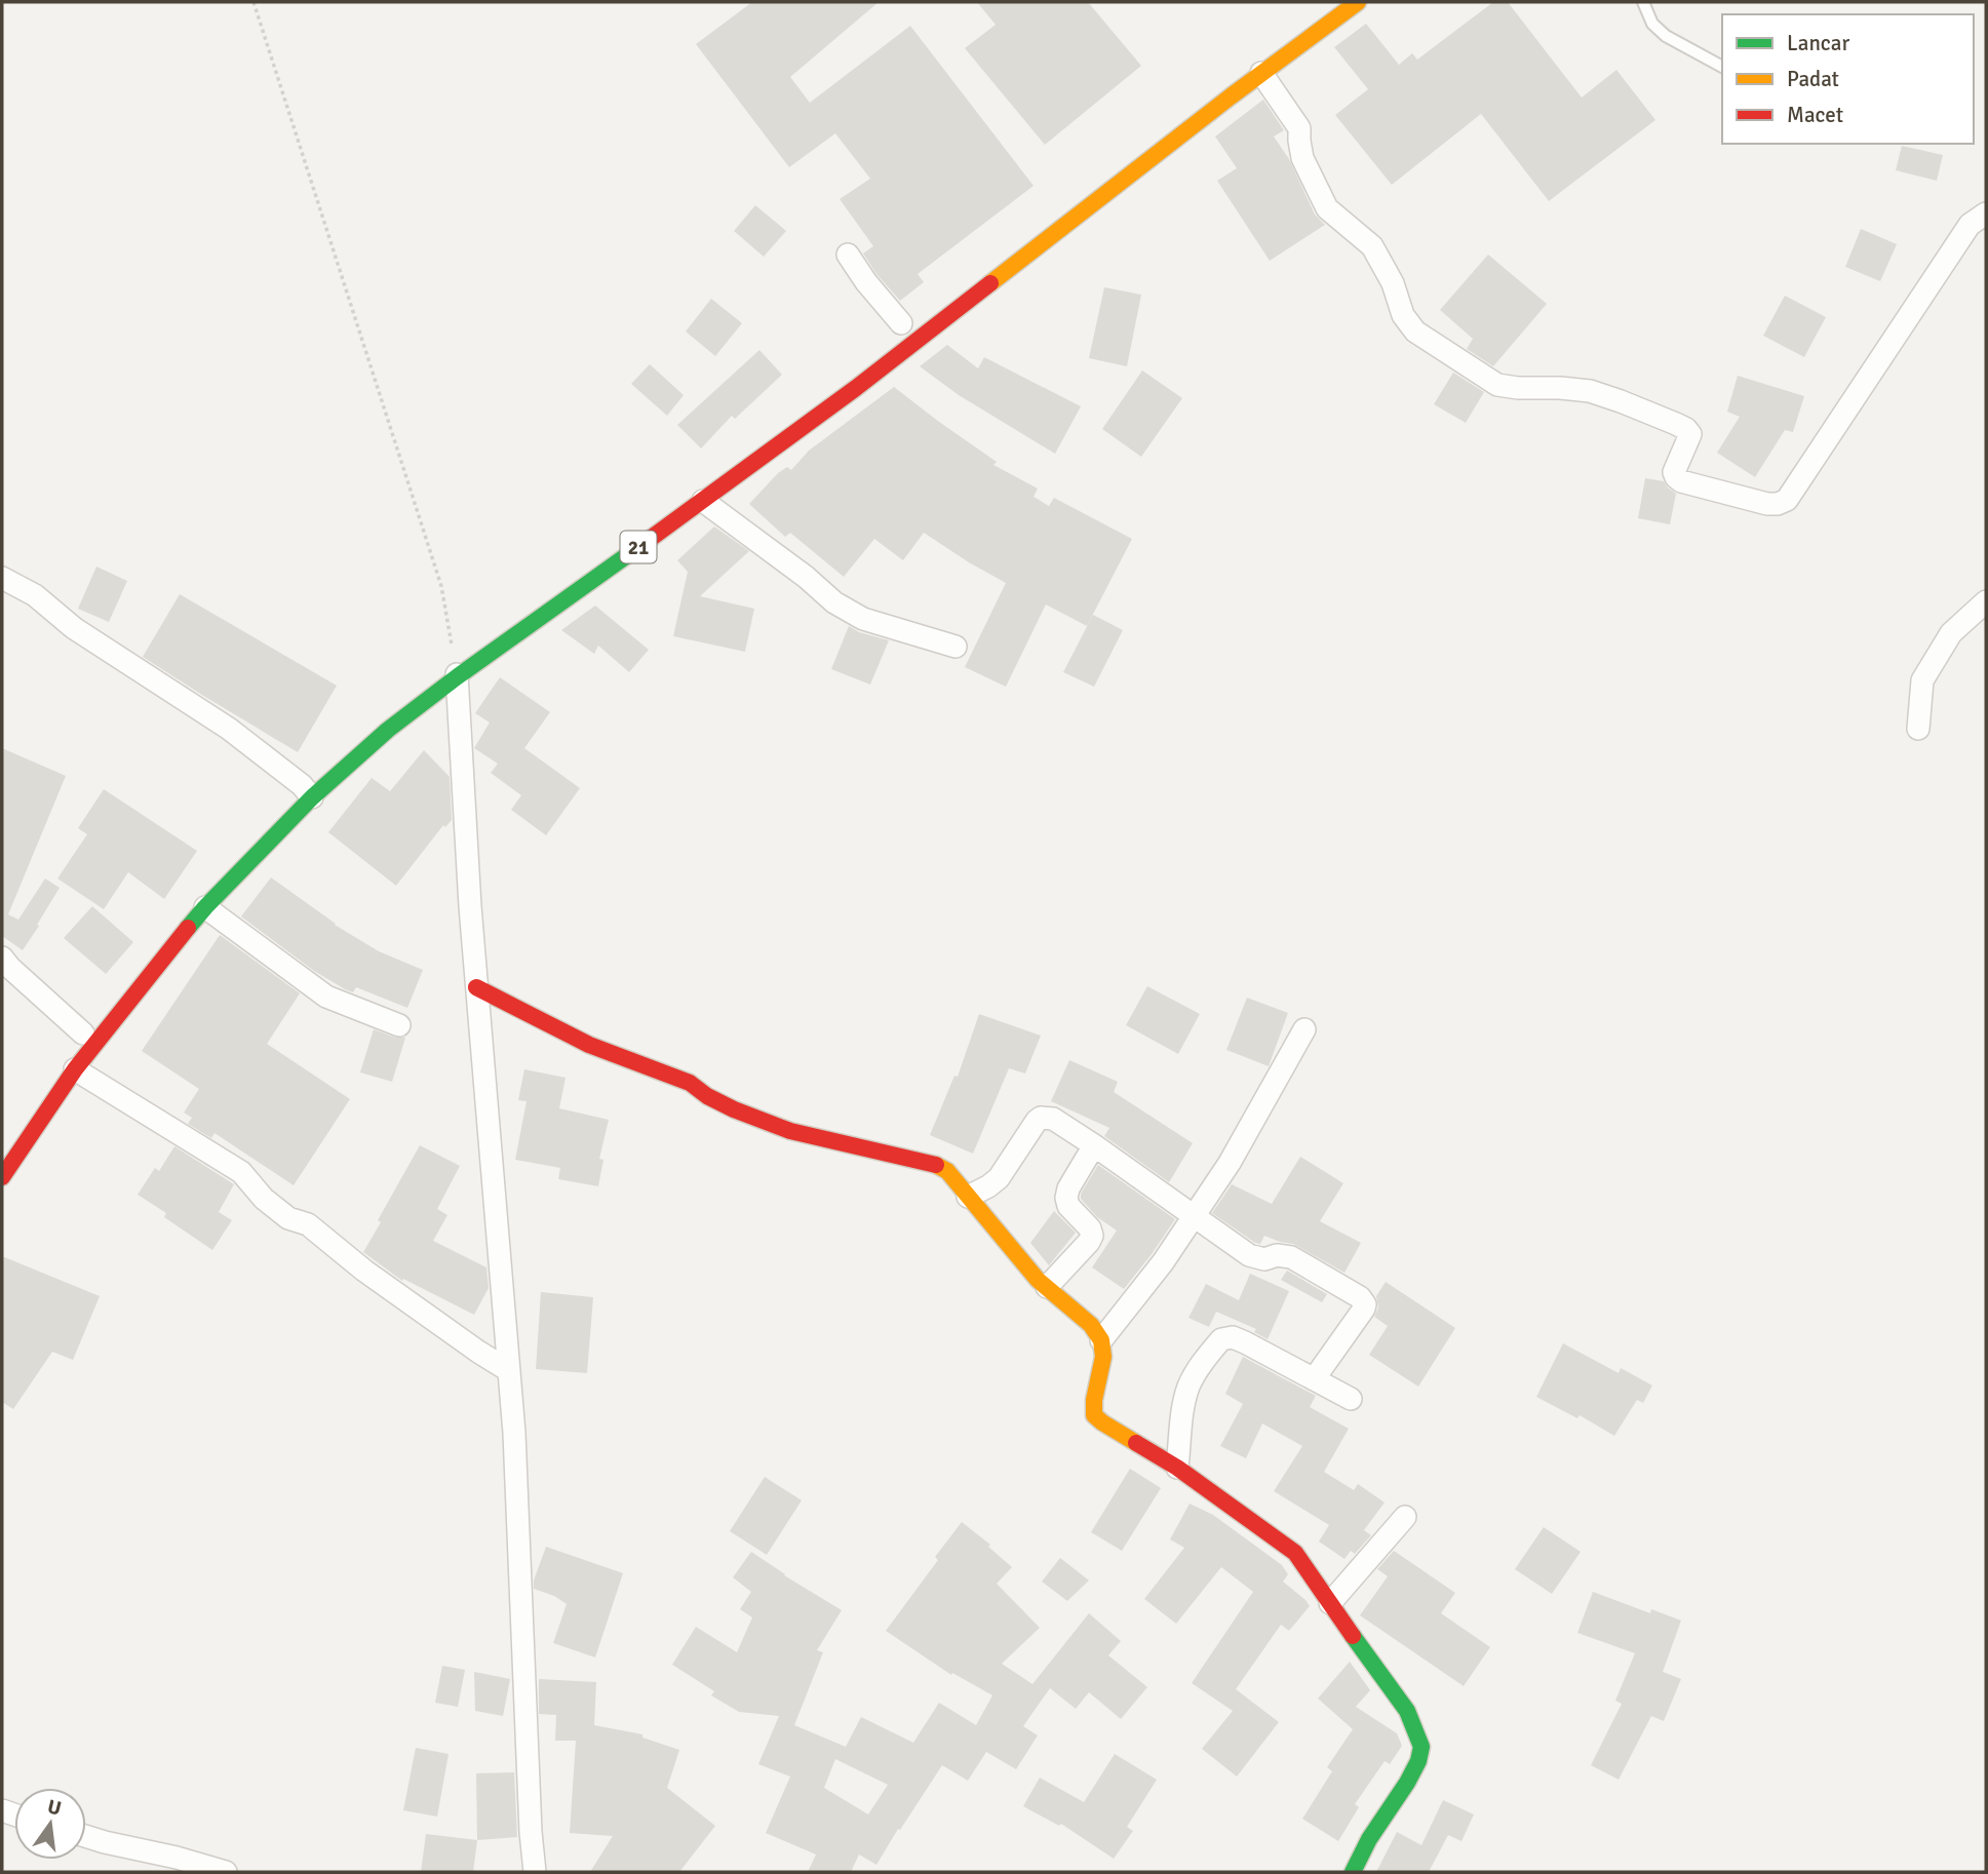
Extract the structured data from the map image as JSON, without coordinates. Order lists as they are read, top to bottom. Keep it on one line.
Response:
{"streets":{"main road":["21"]},"legend":["Lancar","Padat","Macet"],"north":"top"}
